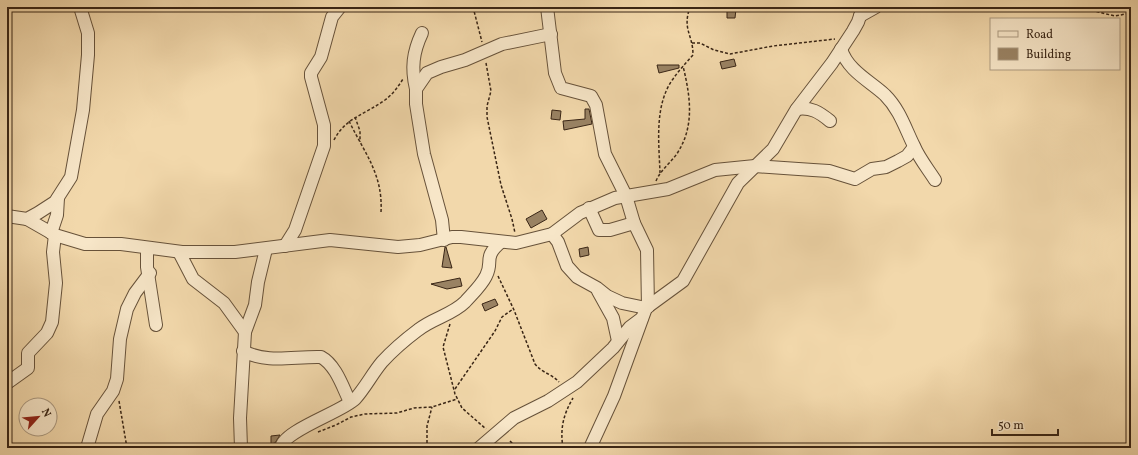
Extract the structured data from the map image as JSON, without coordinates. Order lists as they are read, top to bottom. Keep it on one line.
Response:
{"legend":["Road","Building"],"scale_bar":"50 m","north":"top right"}
